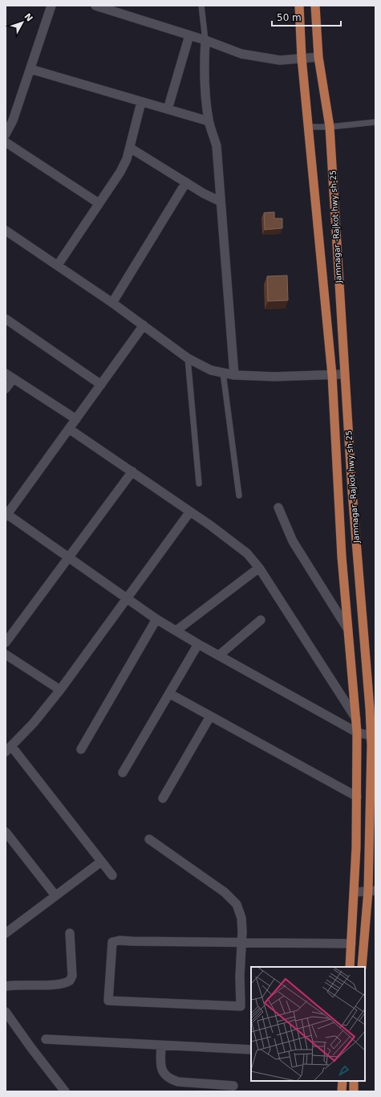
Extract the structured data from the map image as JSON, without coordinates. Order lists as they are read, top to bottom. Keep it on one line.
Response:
{"streets":{"main road":["Jamnagar -Rajkot hwy sh-25"]},"scale_bar":"50 m","north":"top right"}
